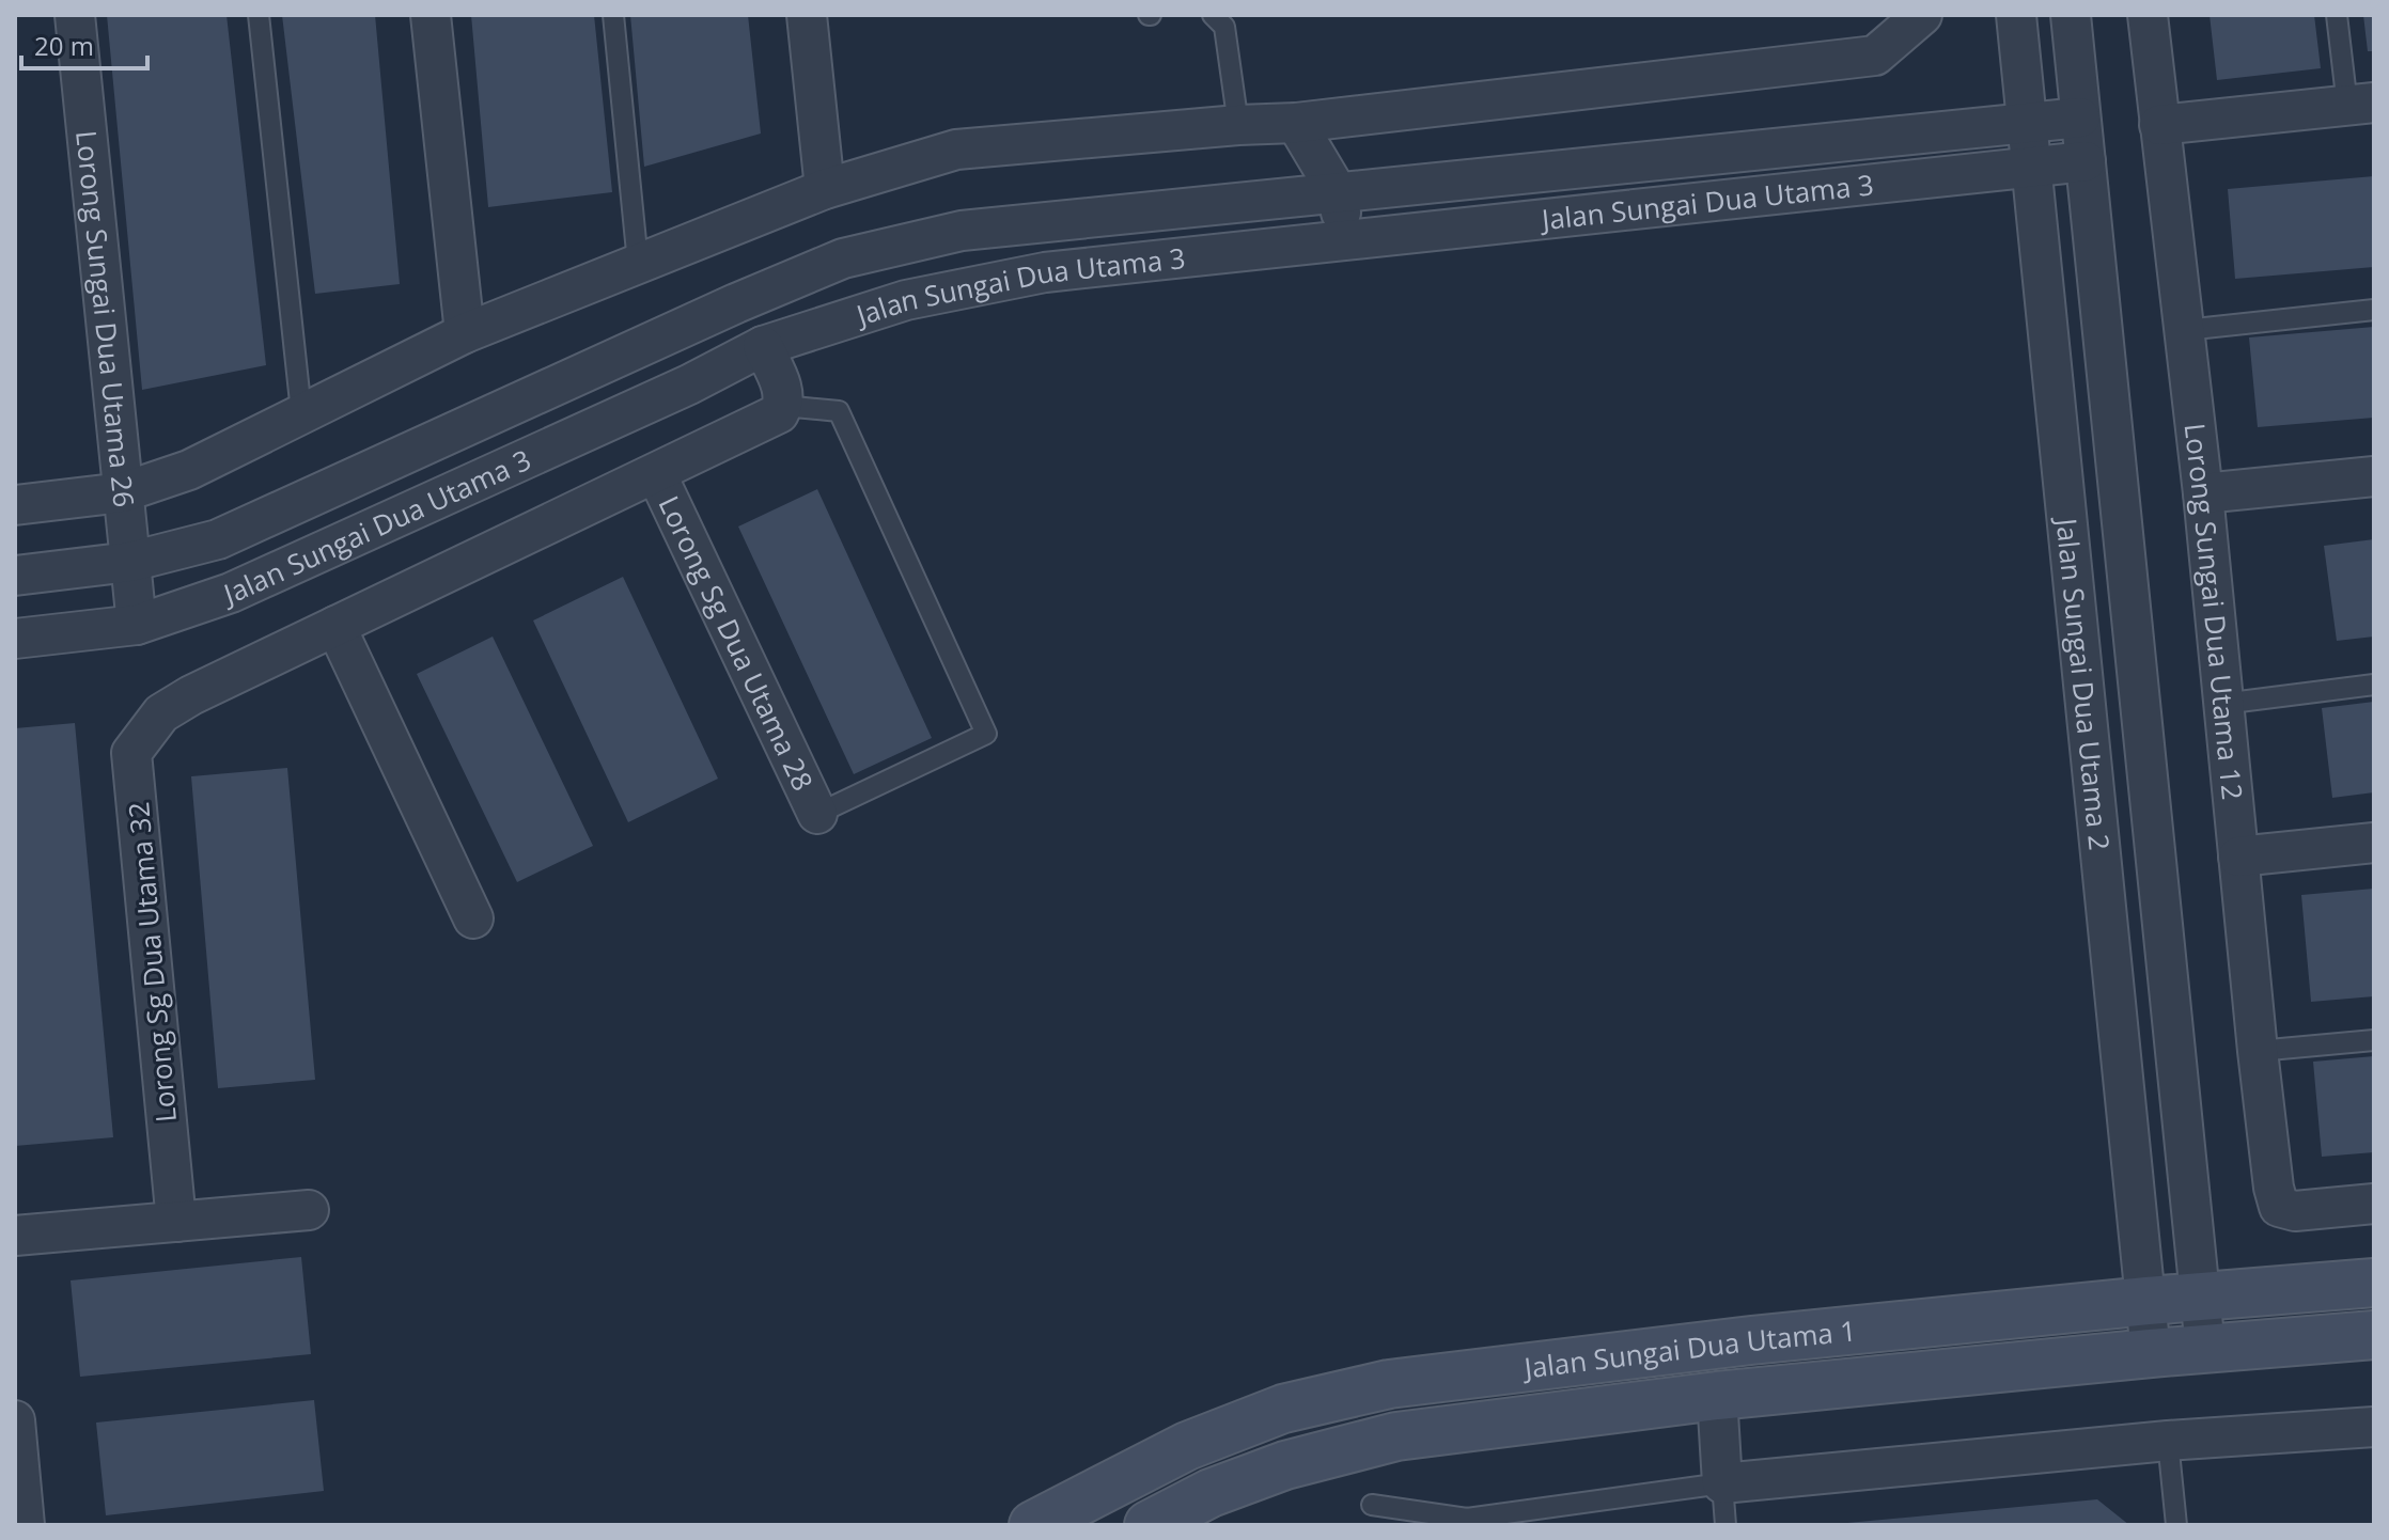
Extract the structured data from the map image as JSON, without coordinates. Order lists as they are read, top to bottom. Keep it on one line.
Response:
{"streets":{"street":["Jalan Sungai Dua Utama 3","Lorong Sungai Dua Utama 26","Lorong Sungai Dua Utama 12","Lorong Sg Dua Utama 28","Jalan Sungai Dua Utama 2","Lorong Sg Dua Utama 32","Jalan Sungai Dua Utama 1"]},"crossings":[["Jalan Sungai Dua Utama 3","Lorong Sungai Dua Utama 26"],["Jalan Sungai Dua Utama 3","Jalan Sungai Dua Utama 2"],["Jalan Sungai Dua Utama 2","Jalan Sungai Dua Utama 1"]],"scale_bar":"20 m"}
